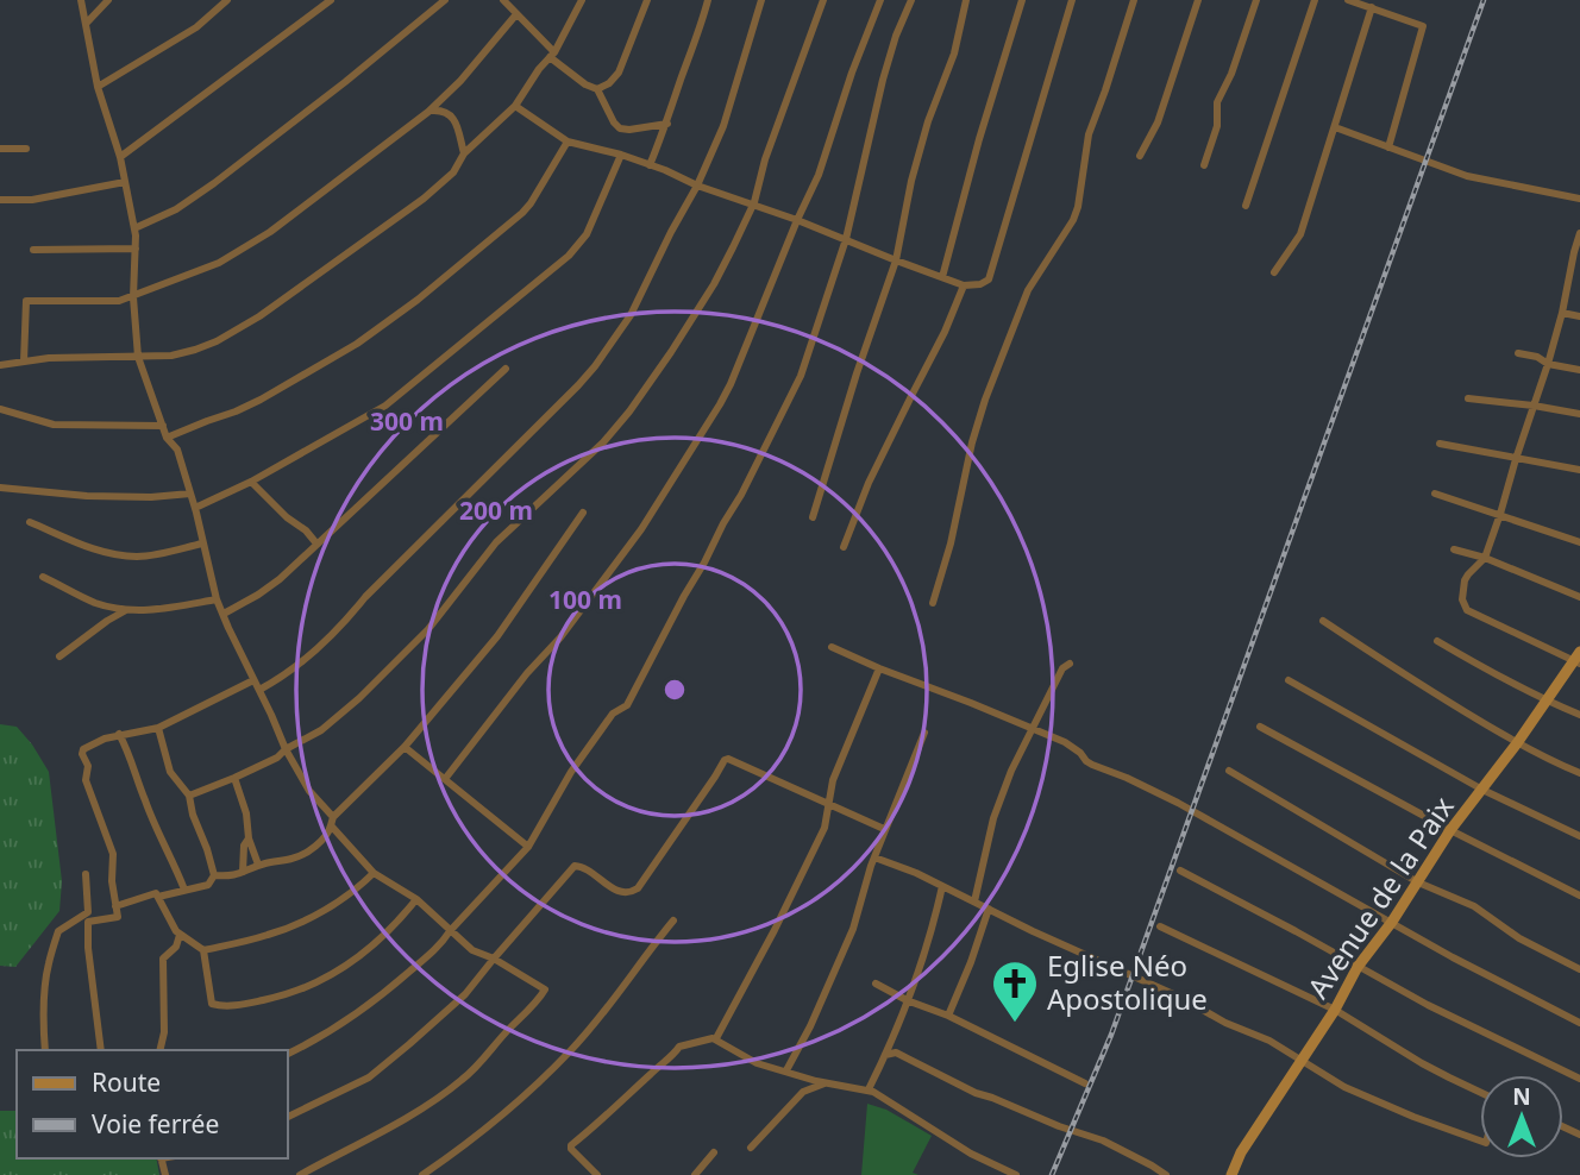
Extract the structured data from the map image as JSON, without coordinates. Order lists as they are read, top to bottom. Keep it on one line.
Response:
{"streets":{"street":["Avenue de la Paix"]},"places":{"church":["Eglise Néo Apostolique"]},"legend":["Route","Voie ferrée"],"north":"top","rings":["300 m","200 m","100 m"]}
